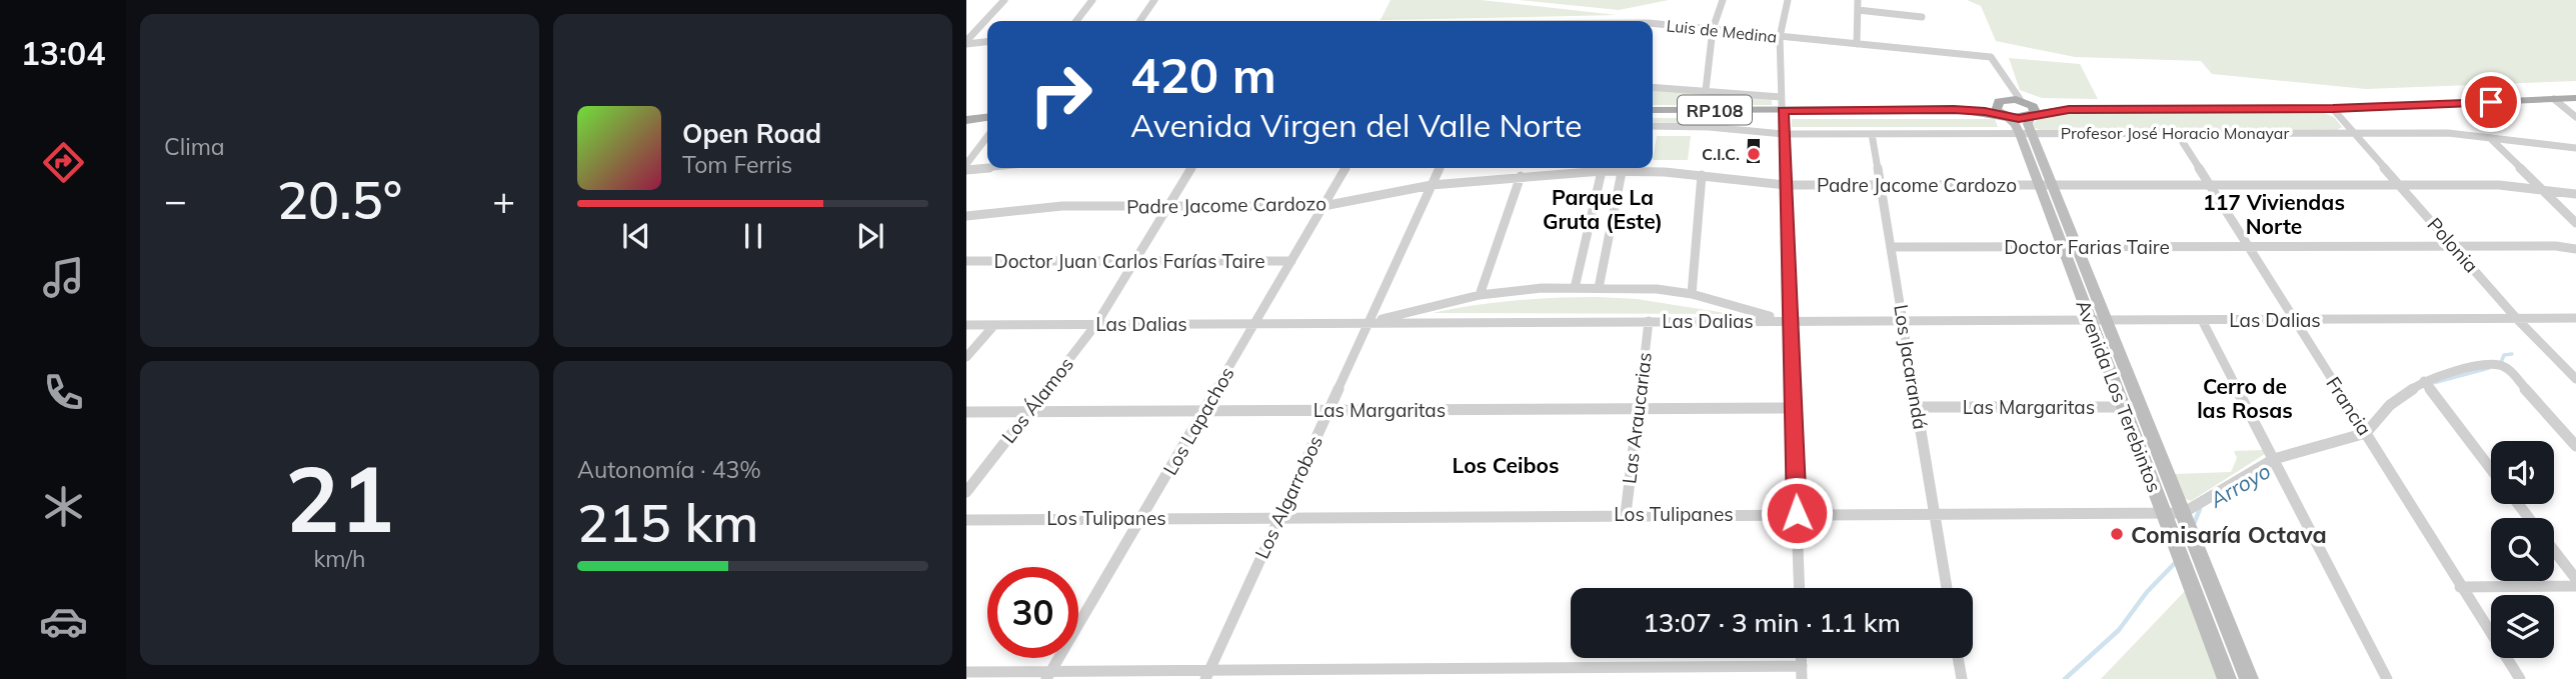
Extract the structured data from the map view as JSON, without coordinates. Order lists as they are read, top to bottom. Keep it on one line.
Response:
{"streets":{"main road":["RP108","Avenida Los Terebintos"],"street":["Luis de Medina","Profesor José Horacio Monayar","Padre Jacome Cardozo","Polonia","Doctor Farias Taire","Doctor Juan Carlos Farías Taire","Las Dalias","Los Jacarandá","Los Álamos","Francia","Las Margaritas","Las Araucarias","Los Lapachos","Los Algarrobos","Los Tulipanes"]},"crossings":[["RP108","Polonia"],["RP108","Avenida Los Terebintos"],["Profesor José Horacio Monayar","Polonia"],["Profesor José Horacio Monayar","Los Jacarandá"],["Profesor José Horacio Monayar","Avenida Los Terebintos"],["Profesor José Horacio Monayar","Francia"],["Padre Jacome Cardozo","Polonia"],["Padre Jacome Cardozo","Los Jacarandá"],["Padre Jacome Cardozo","Avenida Los Terebintos"],["Padre Jacome Cardozo","Los Álamos"],["Padre Jacome Cardozo","Francia"],["Padre Jacome Cardozo","Los Lapachos"],["Padre Jacome Cardozo","Los Algarrobos"],["Polonia","Doctor Farias Taire"],["Polonia","Las Dalias"],["Doctor Farias Taire","Los Jacarandá"],["Doctor Farias Taire","Avenida Los Terebintos"],["Doctor Farias Taire","Francia"],["Doctor Juan Carlos Farías Taire","Los Álamos"],["Doctor Juan Carlos Farías Taire","Los Lapachos"],["Las Dalias","Los Jacarandá"],["Las Dalias","Avenida Los Terebintos"],["Las Dalias","Los Álamos"],["Las Dalias","Francia"],["Las Dalias","Las Araucarias"],["Las Dalias","Los Lapachos"],["Las Dalias","Los Algarrobos"],["Los Jacarandá","Las Margaritas"],["Los Jacarandá","Los Tulipanes"],["Avenida Los Terebintos","Las Margaritas"],["Avenida Los Terebintos","Los Tulipanes"],["Los Álamos","Las Margaritas"],["Las Margaritas","Las Araucarias"],["Las Margaritas","Los Lapachos"],["Las Margaritas","Los Algarrobos"],["Las Araucarias","Los Tulipanes"],["Los Lapachos","Los Tulipanes"],["Los Algarrobos","Los Tulipanes"]],"districts":["Parque La Gruta (Este)","117 Viviendas Norte","Cerro de las Rosas","Los Ceibos"],"water":["Arroyo"],"places":["C.I.C.","Comisaría Octava"],"page":{"tabs":"13:04","tile":["Clima",["21","km/h"],["Autonomía · 43%","215 km"]],"turn":["420 m","Avenida Virgen del Valle Norte"],"song":["Open Road","Tom Ferris"],"heat":["−","20.5°","+"],"limit":"30","trip":"13:07 · 3 min · 1.1 km"}}
